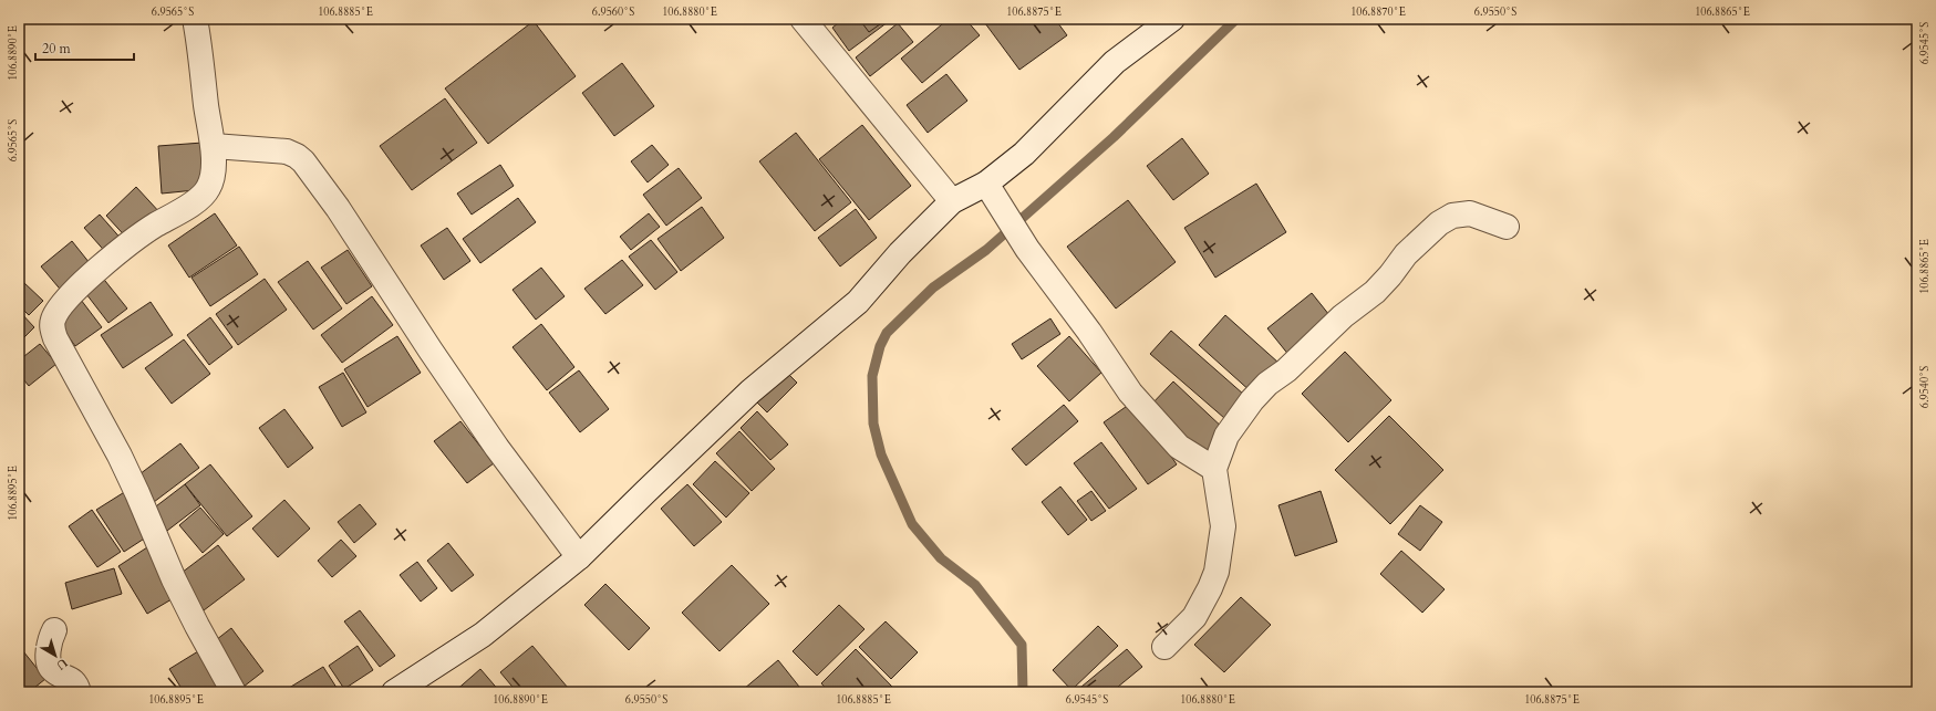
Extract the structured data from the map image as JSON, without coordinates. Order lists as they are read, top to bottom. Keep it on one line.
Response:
{"scale_bar":"20 m","north":"bottom right","coordinates":["6.9565°S","106.8885°E","6.9560°S","106.8880°E","106.8875°E","106.8870°E","6.9550°S","106.8865°E","6.9545°S","106.8890°E","6.9540°S","106.8895°E"]}
